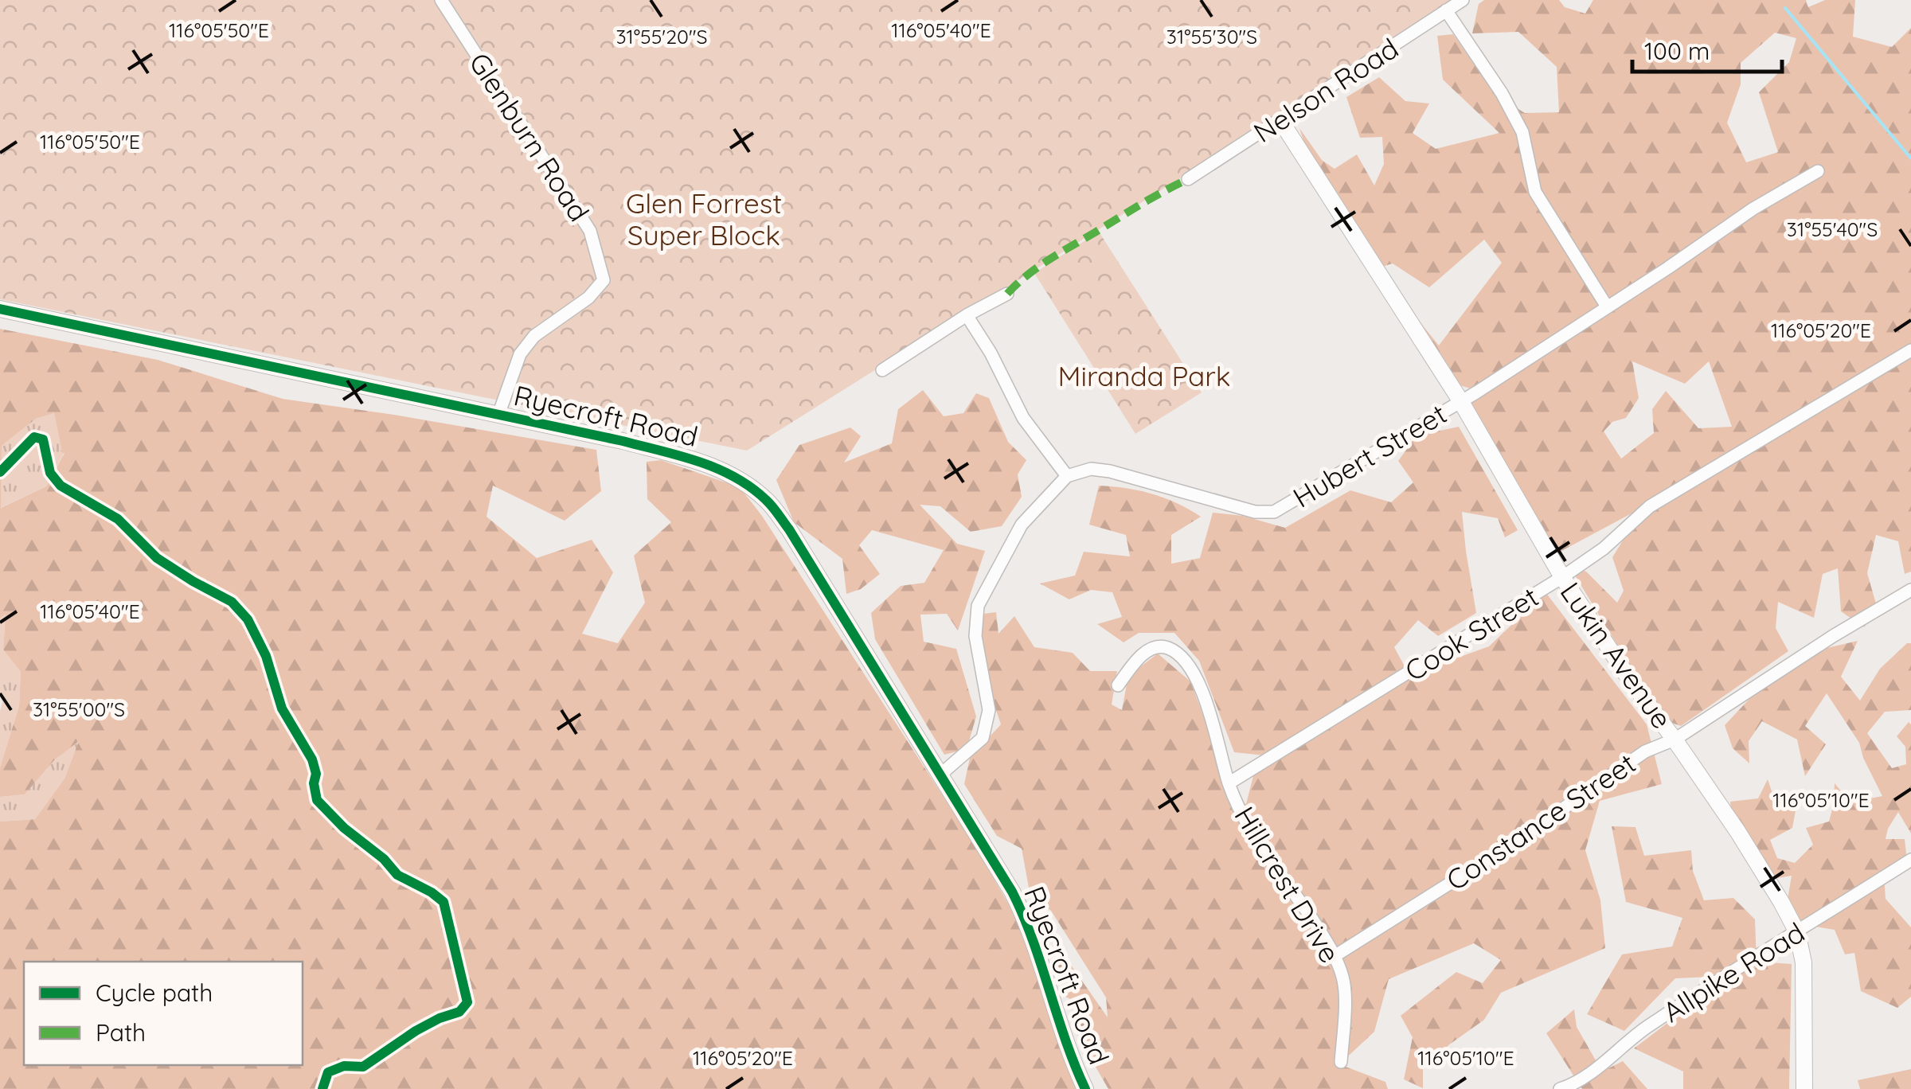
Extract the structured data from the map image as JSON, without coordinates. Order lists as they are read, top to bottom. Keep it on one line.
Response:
{"streets":{"street":["Nelson Road","Glenburn Road","Ryecroft Road","Hubert Street","Cook Street","Lukin Avenue","Constance Street","Hillcrest Drive","Allpike Road"]},"crossings":[["Nelson Road","Lukin Avenue"],["Glenburn Road","Ryecroft Road"],["Hubert Street","Lukin Avenue"],["Cook Street","Lukin Avenue"],["Cook Street","Hillcrest Drive"],["Lukin Avenue","Constance Street"],["Lukin Avenue","Allpike Road"],["Constance Street","Hillcrest Drive"]],"parks":["Glen Forrest Super Block","Miranda Park"],"legend":["Cycle path","Path"],"scale_bar":"100 m","coordinates":["116°05'50\"E","116°05'40\"E","31°55'20\"S","31°55'30\"S","31°55'40\"S","116°05'20\"E","31°55'00\"S","116°05'10\"E"]}
